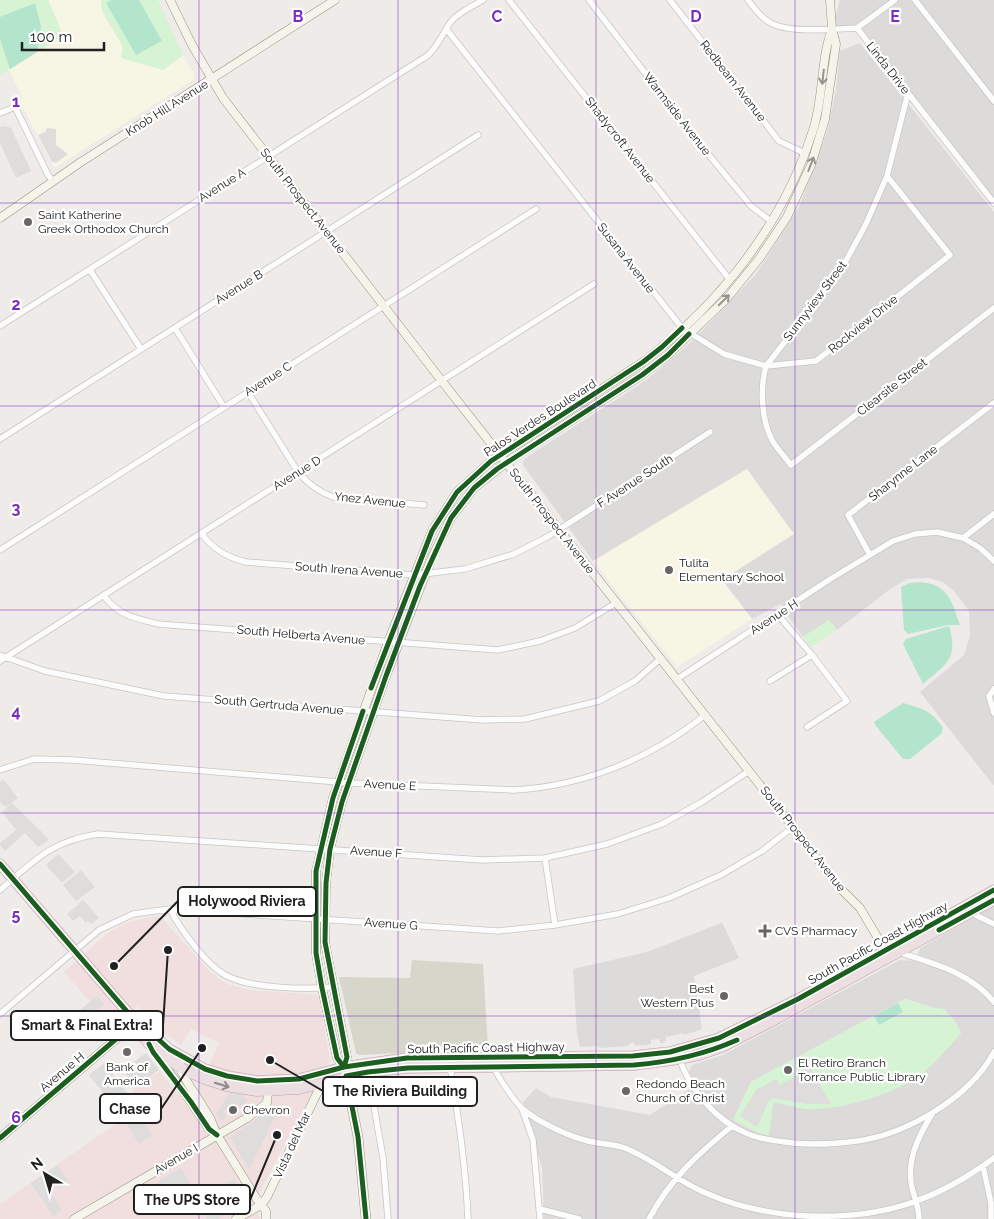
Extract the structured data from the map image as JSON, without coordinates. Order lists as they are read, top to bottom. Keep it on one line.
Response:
{"streets":{"highway":["South Pacific Coast Highway"],"main road":["Knob Hill Avenue","South Prospect Avenue","Palos Verdes Boulevard","Avenue H","Vista del Mar","Avenue I"],"street":["Linda Drive","Redbeam Avenue","Warmside Avenue","Shadycroft Avenue","Avenue A","Susana Avenue","Avenue B","Sunnyview Street","Rockview Drive","Avenue C","Clearsite Street","Avenue D","Sharynne Lane","F Avenue South","Ynez Avenue","South Irena Avenue","South Helberta Avenue","South Gertruda Avenue","Avenue E","Avenue F","Avenue G"]},"crossings":[["Linda Drive","Sunnyview Street"],["Redbeam Avenue","Palos Verdes Boulevard"],["Knob Hill Avenue","South Prospect Avenue"],["Warmside Avenue","Palos Verdes Boulevard"],["Shadycroft Avenue","Palos Verdes Boulevard"],["Avenue A","South Prospect Avenue"],["Avenue A","Susana Avenue"],["South Prospect Avenue","Avenue B"],["South Prospect Avenue","Avenue C"],["South Prospect Avenue","Palos Verdes Boulevard"],["South Prospect Avenue","Avenue D"],["South Prospect Avenue","F Avenue South"],["South Prospect Avenue","South Irena Avenue"],["South Prospect Avenue","Avenue H"],["South Prospect Avenue","South Helberta Avenue"],["South Prospect Avenue","South Gertruda Avenue"],["South Prospect Avenue","Avenue E"],["South Prospect Avenue","Avenue F"],["South Prospect Avenue","Avenue G"],["South Prospect Avenue","South Pacific Coast Highway"],["Susana Avenue","Sunnyview Street"],["Susana Avenue","Rockview Drive"],["Susana Avenue","Clearsite Street"],["Susana Avenue","Palos Verdes Boulevard"],["Sunnyview Street","Rockview Drive"],["Sunnyview Street","Clearsite Street"],["Rockview Drive","Clearsite Street"],["Avenue C","Ynez Avenue"],["Palos Verdes Boulevard","South Irena Avenue"],["Palos Verdes Boulevard","South Helberta Avenue"],["Palos Verdes Boulevard","South Gertruda Avenue"],["Palos Verdes Boulevard","Avenue E"],["Palos Verdes Boulevard","Avenue F"],["Palos Verdes Boulevard","Avenue G"],["Palos Verdes Boulevard","South Pacific Coast Highway"],["Avenue D","Ynez Avenue"],["Avenue D","South Irena Avenue"],["Avenue D","South Helberta Avenue"],["Avenue D","South Gertruda Avenue"],["Sharynne Lane","Avenue H"],["F Avenue South","South Irena Avenue"],["Avenue H","South Pacific Coast Highway"],["Avenue F","South Pacific Coast Highway"],["Avenue G","South Pacific Coast Highway"],["South Pacific Coast Highway","Vista del Mar"],["South Pacific Coast Highway","Avenue I"]],"places":{"other":["Saint Katherine Greek Orthodox Church","Tulita Elementary School","Smart & Final Extra!","Holywood Riviera","Best Western Plus","Chase","Bank of America","The Riviera Building","El Retiro Branch Torrance Public Library","Redondo Beach Church of Christ","Chevron","The UPS Store"],"health":["CVS Pharmacy"]},"scale_bar":"100 m","north":"top left","grid":{"columns":["B","C","D","E"],"rows":["1","2","3","4","5","6"]}}
